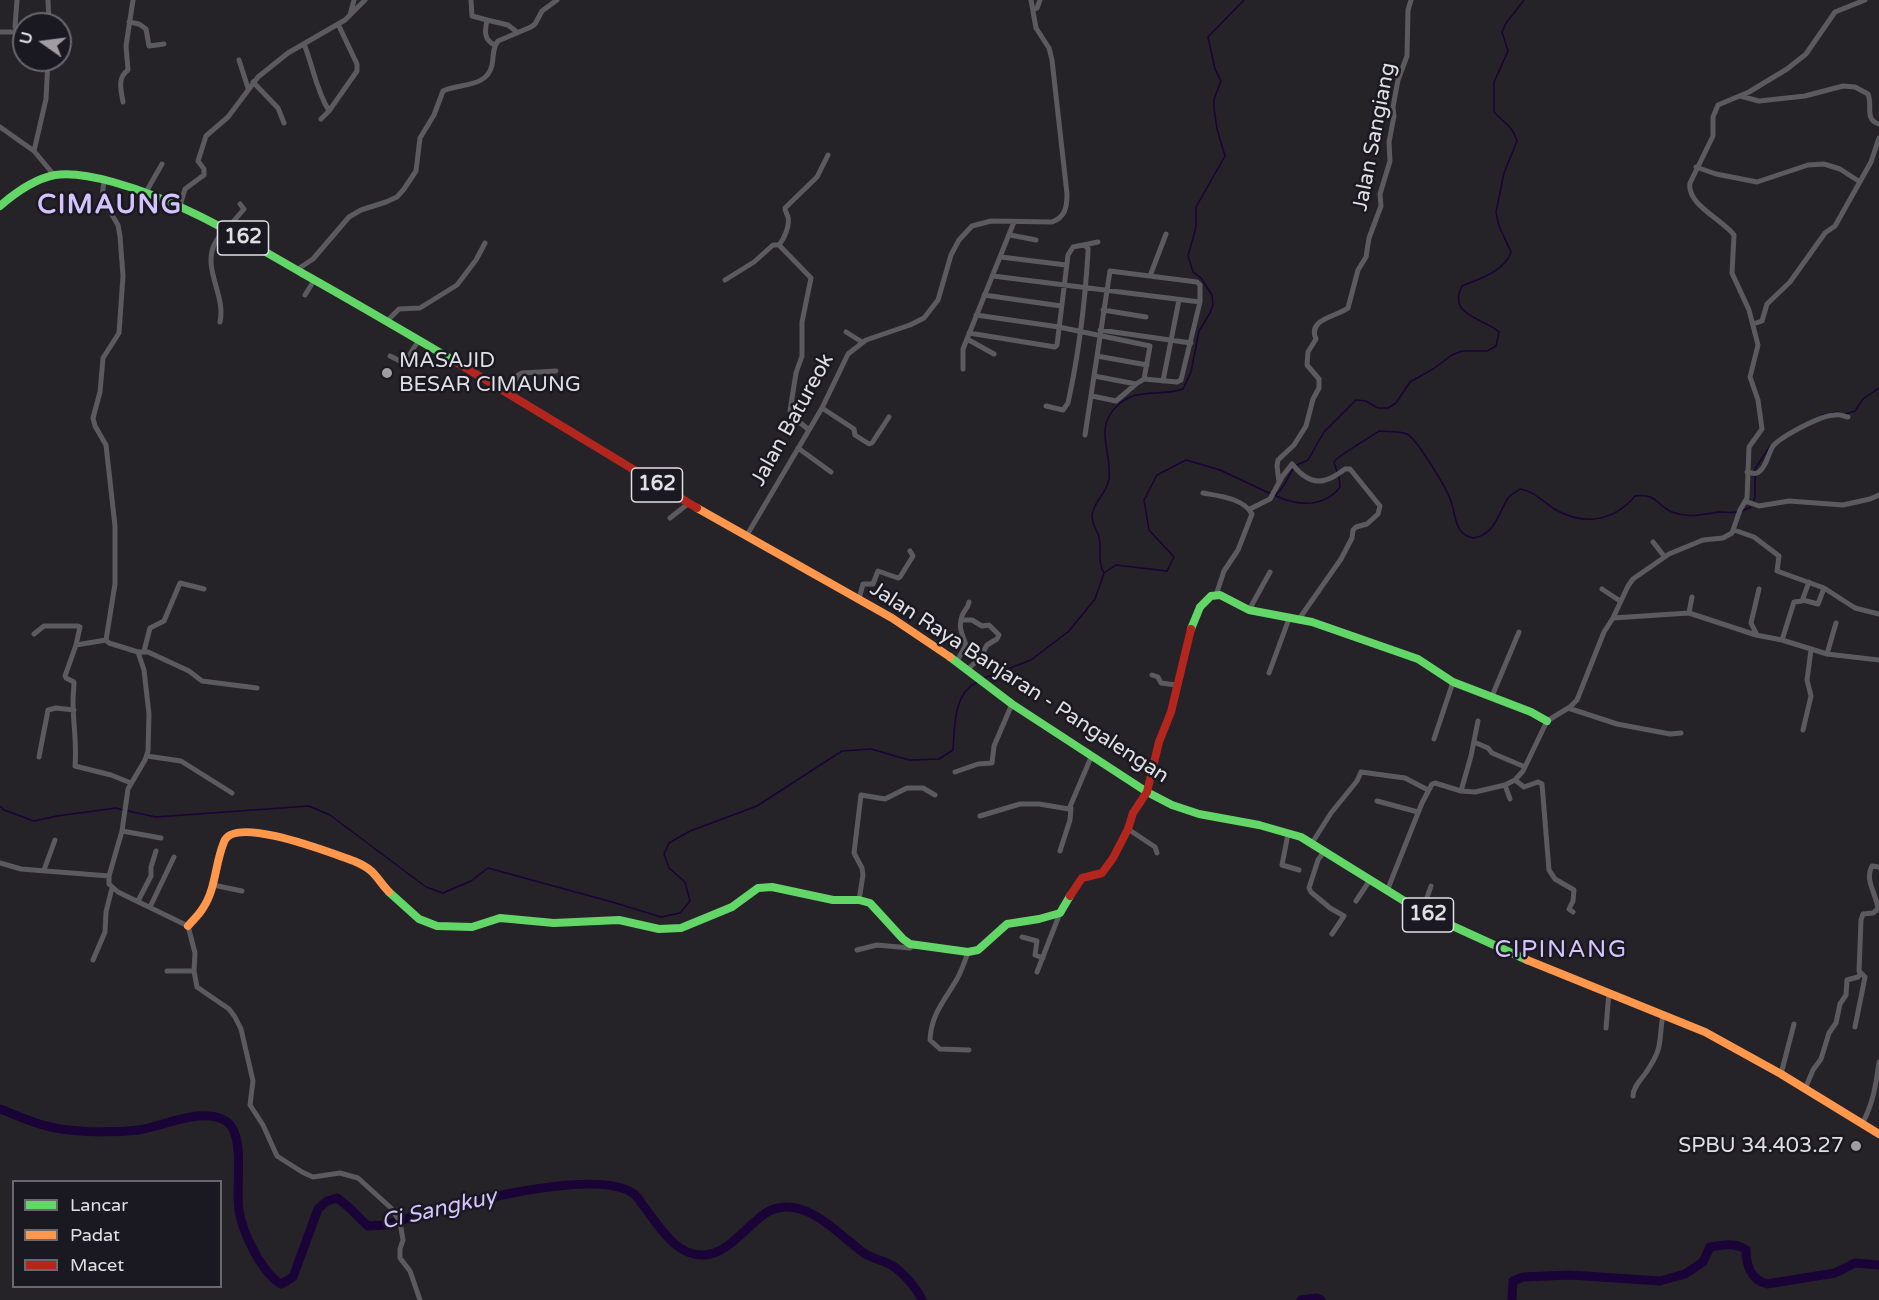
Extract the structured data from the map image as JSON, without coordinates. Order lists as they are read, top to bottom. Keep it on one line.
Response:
{"streets":{"main road":["162","Jalan Raya Banjaran - Pangalengan"],"street":["Jalan Sangiang","Jalan Batureok"]},"crossings":[["Jalan Batureok","Jalan Raya Banjaran - Pangalengan"]],"districts":["CIMAUNG","CIPINANG"],"water":["Ci Sangkuy"],"places":["MASAJID BESAR CIMAUNG","SPBU 34.403.27"],"legend":["Lancar","Padat","Macet"],"north":"left"}
